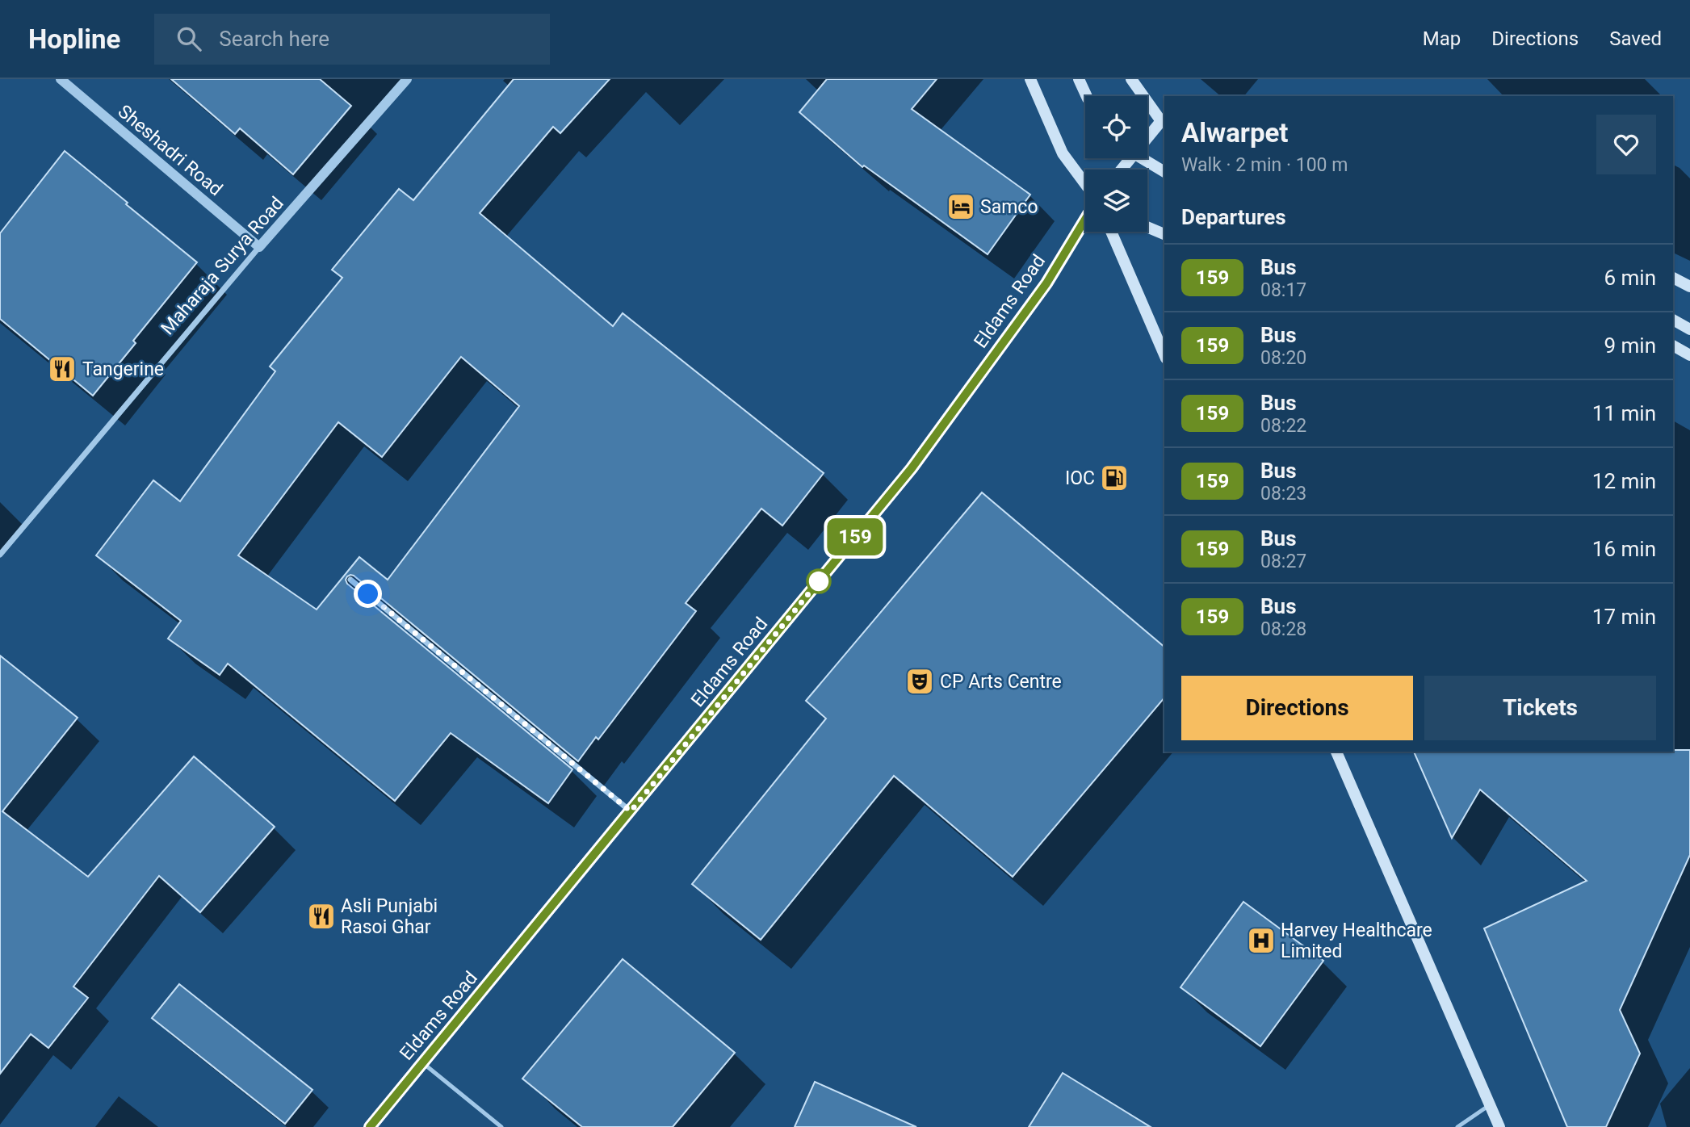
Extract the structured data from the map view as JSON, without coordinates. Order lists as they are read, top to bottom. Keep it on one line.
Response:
{"streets":{"main road":["Eldams Road"],"street":["Sheshadri Road","Maharaja Surya Road"]},"crossings":[["Sheshadri Road","Maharaja Surya Road"]],"places":{"hotel":["Samco"],"restaurant":["Tangerine","Asli Punjabi Rasoi Ghar"],"fuel station":["IOC"],"theatre":["CP Arts Centre"],"hospital":["Harvey Healthcare Limited"]},"lines":["bus line 159"],"page":{"header":"Hopline","search":"Search here","nav":["Map","Directions","Saved"],"on_map":"159","heading":[["Alwarpet","Walk · 2 min · 100 m"],"Departures"],"list":[{"mark":"159","name":"Bus","note":"08:17","value":"6 min"},{"mark":"159","name":"Bus","note":"08:20","value":"9 min"},{"mark":"159","name":"Bus","note":"08:22","value":"11 min"},{"mark":"159","name":"Bus","note":"08:23","value":"12 min"},{"mark":"159","name":"Bus","note":"08:27","value":"16 min"},{"mark":"159","name":"Bus","note":"08:28","value":"17 min"}],"buttons":["Directions","Tickets"]}}
